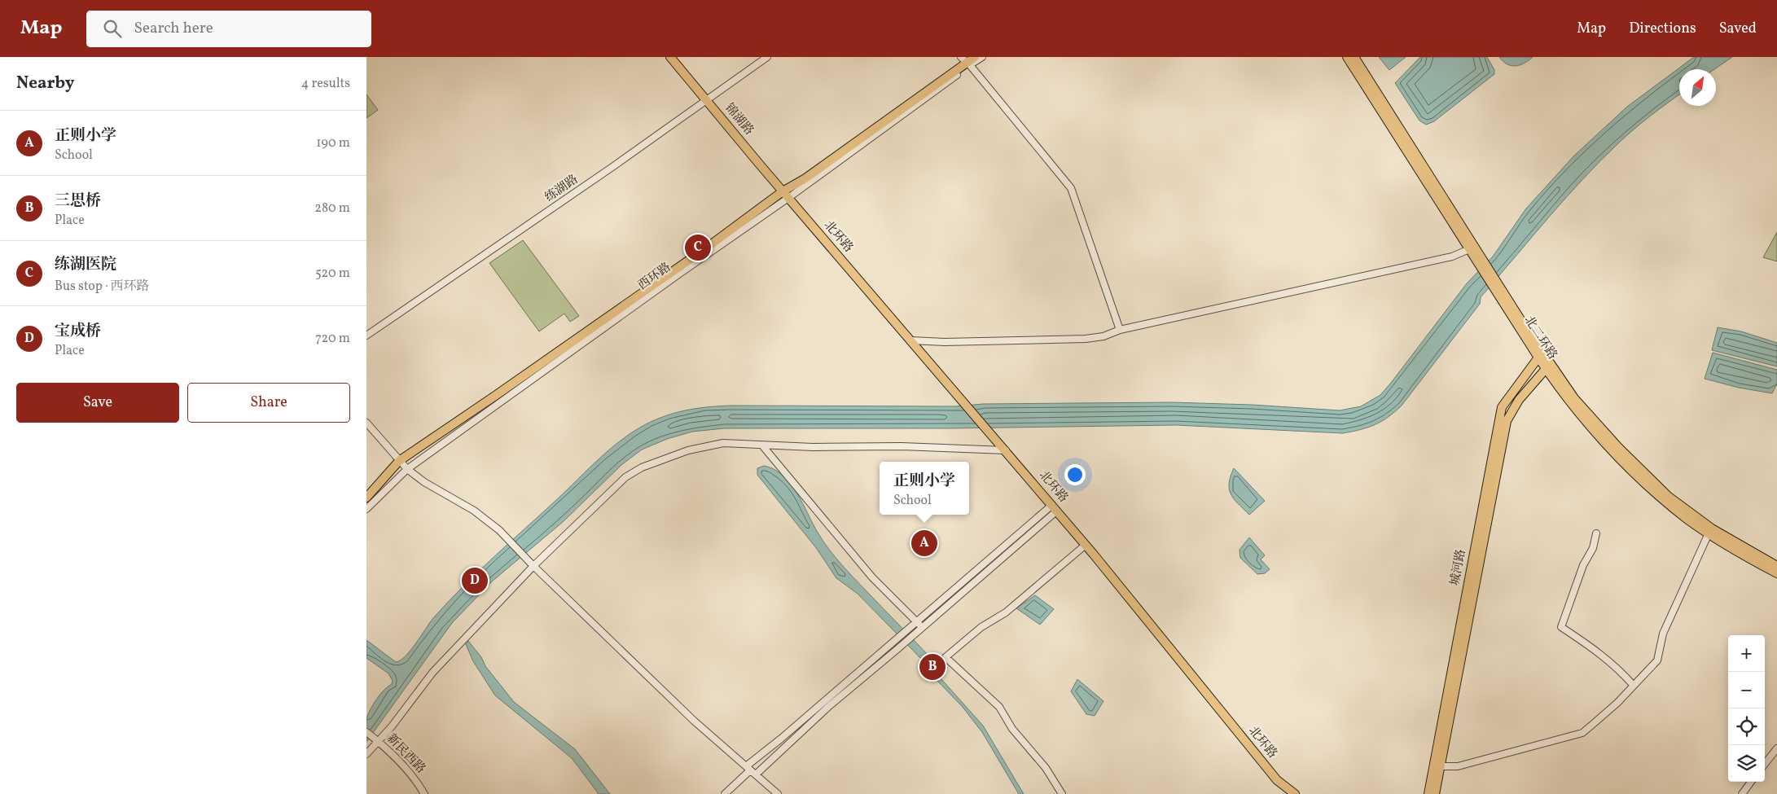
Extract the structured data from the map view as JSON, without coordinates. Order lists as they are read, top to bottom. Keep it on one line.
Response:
{"streets":{"main road":["锦湖路","北环路","西环路","北二环路","城河路"],"street":["练湖路","新民西路"]},"crossings":[["锦湖路","练湖路"],["锦湖路","北环路"],["锦湖路","西环路"],["北环路","西环路"],["北二环路","城河路"]],"north":"top right","page":{"header":"Map","search":"Search here","nav":["Map","Directions","Saved"],"heading":["Nearby","4 results"],"list":[{"mark":"A","name":"正则小学","note":"School","value":"190 m"},{"mark":"B","name":"三思桥","note":"Place","value":"280 m"},{"mark":"C","name":"练湖医院","note":"Bus stop · 西环路","value":"520 m"},{"mark":"D","name":"宝成桥","note":"Place","value":"720 m"}],"pins":["C","A","D","B"],"buttons":["Save","Share"],"popup":["正则小学","School"],"map_buttons":["+","−"]}}
